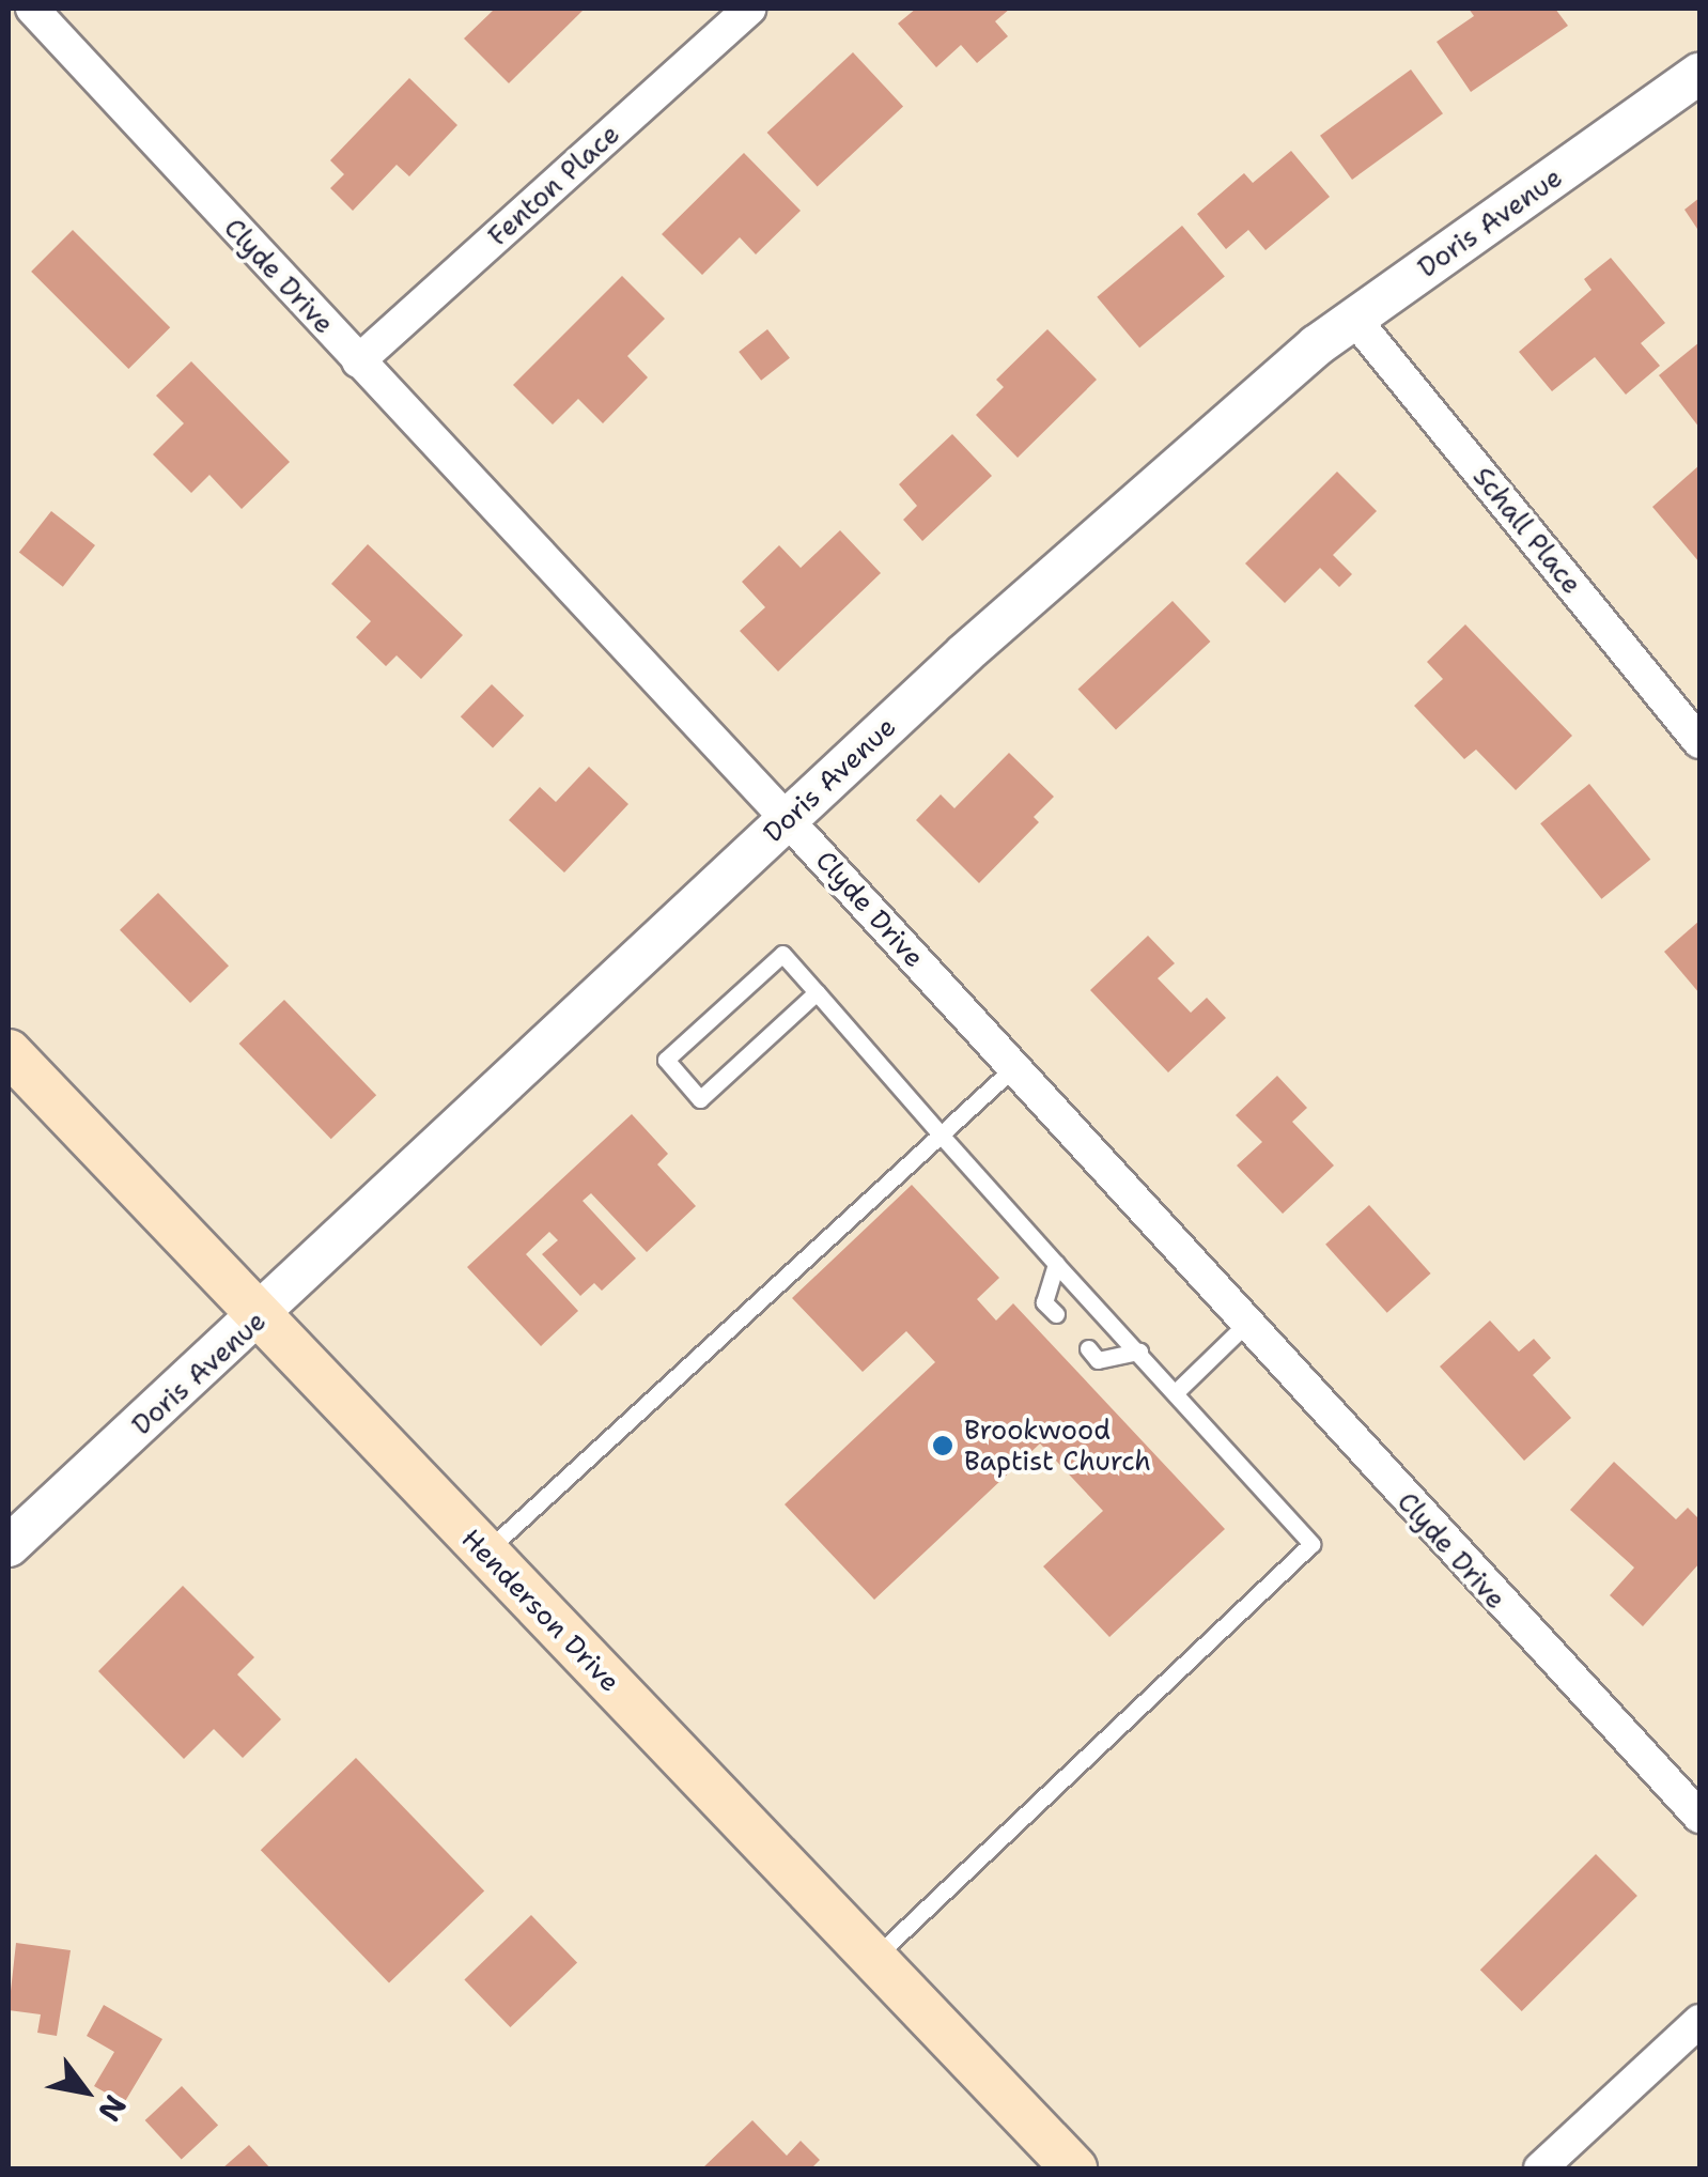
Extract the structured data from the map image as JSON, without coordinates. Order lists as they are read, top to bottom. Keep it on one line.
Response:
{"streets":{"main road":["Henderson Drive"],"street":["Fenton Place","Doris Avenue","Clyde Drive","Schall Place"]},"crossings":[["Fenton Place","Clyde Drive"],["Doris Avenue","Clyde Drive"],["Doris Avenue","Schall Place"],["Doris Avenue","Henderson Drive"]],"places":["Brookwood Baptist Church"],"north":"bottom right"}
